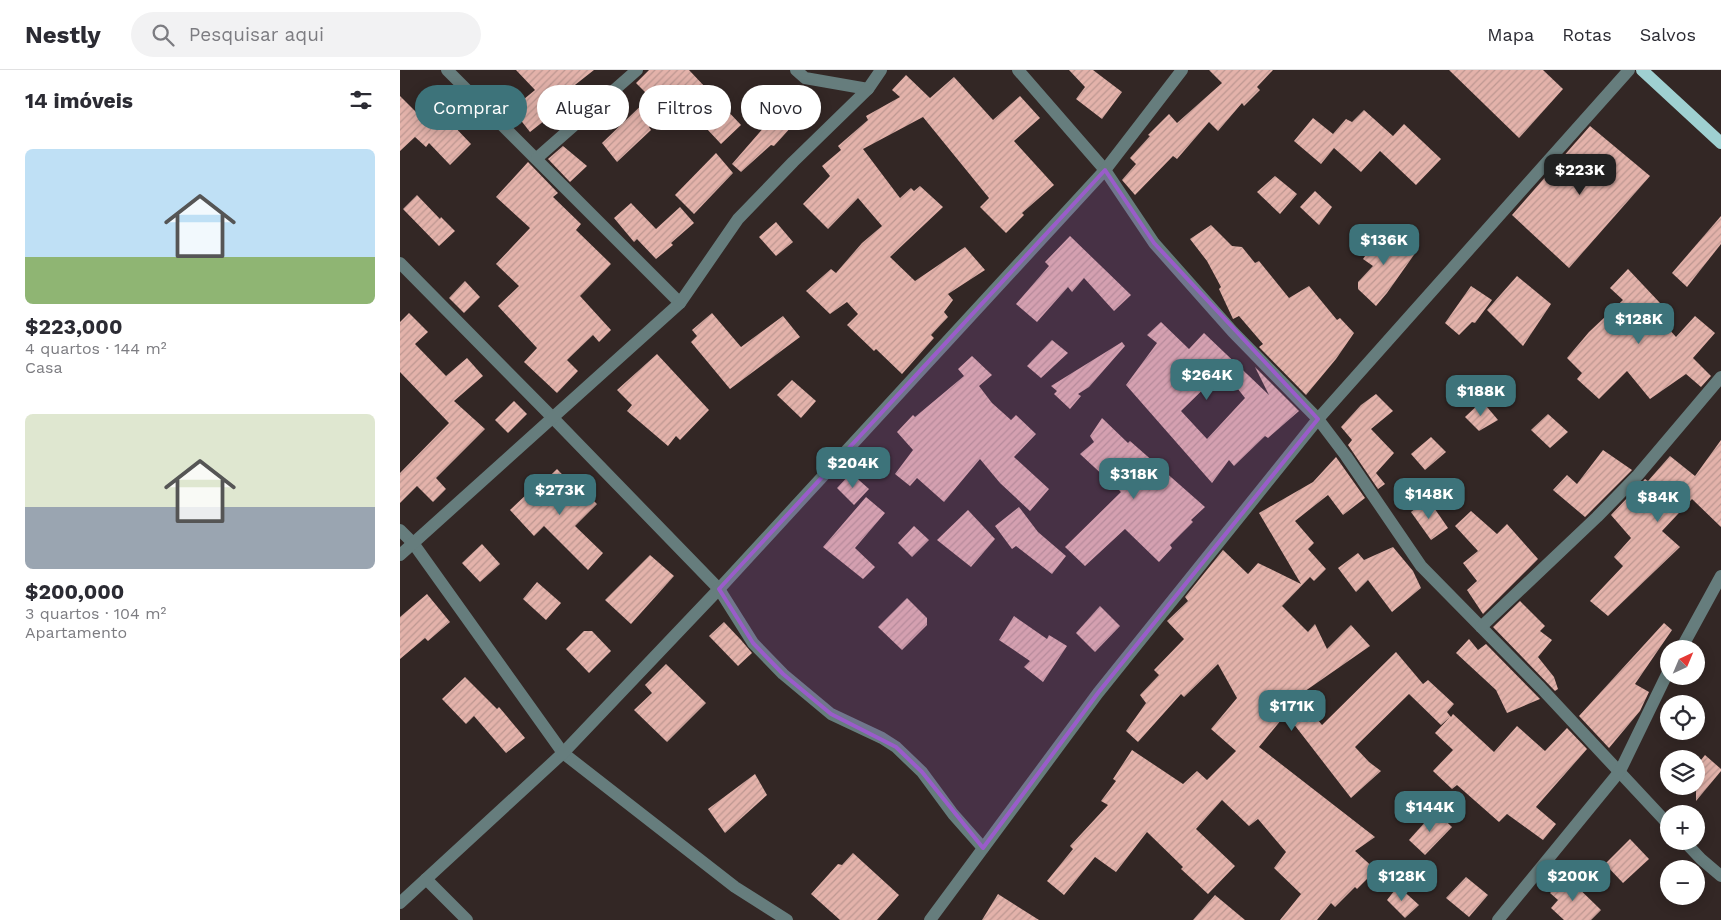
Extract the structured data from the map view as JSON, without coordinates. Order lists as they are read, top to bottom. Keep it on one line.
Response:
{"north":"top right","page":{"header":"Nestly","search":"Pesquisar aqui","nav":["Mapa","Rotas","Salvos"],"heading":"14 imóveis","chip":["Comprar","Alugar","Filtros","Novo"],"list":[{"name":"$223,000","note":"4 quartos · 144 m² · Casa"},{"name":"$200,000","note":"3 quartos · 104 m² · Apartamento"}],"price":["$223K","$136K","$128K","$264K","$188K","$204K","$318K","$273K","$148K","$84K","$171K","$144K","$128K","$200K"],"map_buttons":["+","−"]}}
